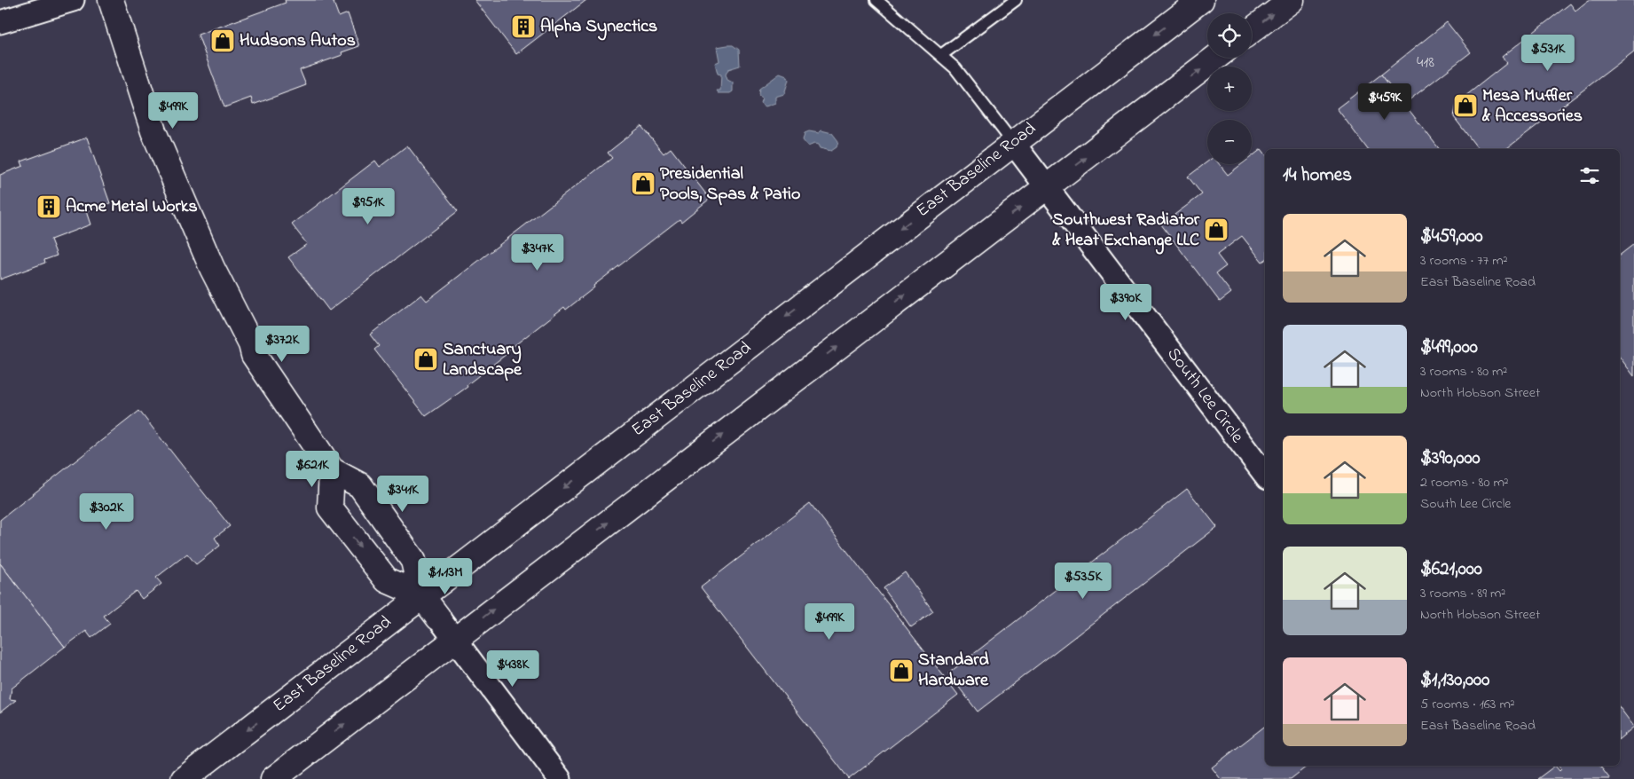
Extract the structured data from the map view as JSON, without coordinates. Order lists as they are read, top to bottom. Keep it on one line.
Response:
{"streets":{"main road":["East Baseline Road"],"street":["South Lee Circle"]},"crossings":[["East Baseline Road","South Lee Circle"]],"places":{"building":["Alpha Synectics","Acme Metal Works"],"shop":["Hudsons Autos","Mesa Muffler & Accessories","Presidential Pools, Spas & Patio","Southwest Radiator & Heat Exchange LLC","Sanctuary Landscape","Standard Hardware"]},"house_numbers":["418"],"page":{"map_buttons":["+","−"],"price":["$531K","$459K","$499K","$951K","$347K","$390K","$372K","$621K","$341K","$302K","$1.13M","$535K","$499K","$438K"],"heading":"14 homes","list":[{"name":"$459,000","note":"3 rooms · 77 m² · East Baseline Road"},{"name":"$499,000","note":"3 rooms · 80 m² · North Hobson Street"},{"name":"$390,000","note":"2 rooms · 80 m² · South Lee Circle"},{"name":"$621,000","note":"3 rooms · 89 m² · North Hobson Street"},{"name":"$1,130,000","note":"5 rooms · 163 m² · East Baseline Road"}]}}
